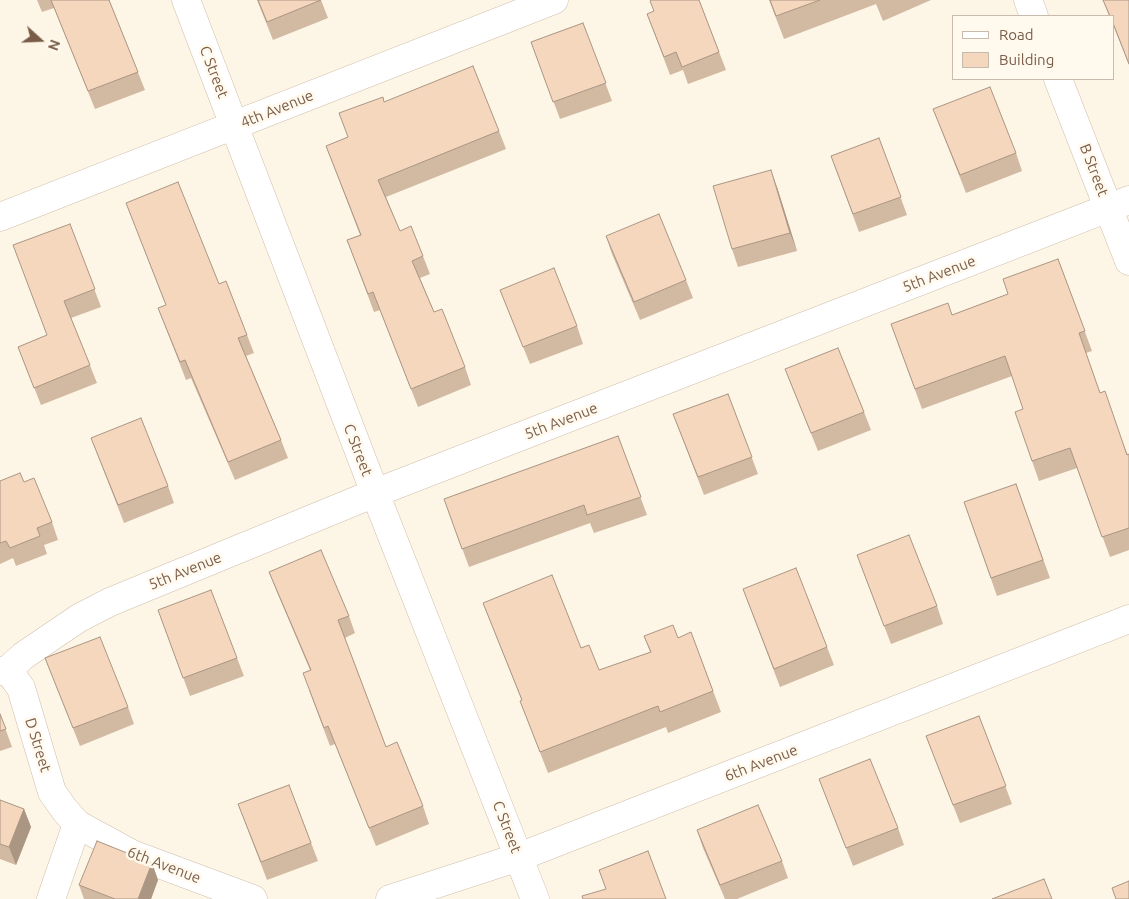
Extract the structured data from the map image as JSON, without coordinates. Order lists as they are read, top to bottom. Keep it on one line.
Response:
{"streets":{"street":["C Street","4th Avenue","B Street","5th Avenue","D Street","6th Avenue"]},"crossings":[["C Street","4th Avenue"],["C Street","5th Avenue"],["C Street","6th Avenue"],["B Street","5th Avenue"],["5th Avenue","D Street"],["D Street","6th Avenue"]],"legend":["Road","Building"],"north":"right"}
